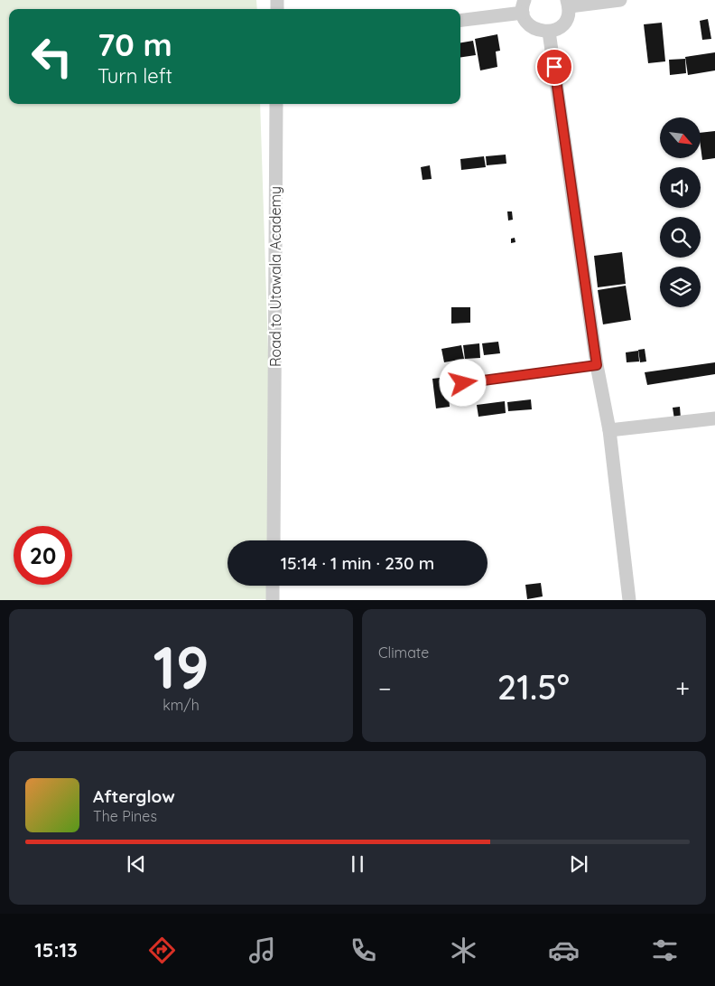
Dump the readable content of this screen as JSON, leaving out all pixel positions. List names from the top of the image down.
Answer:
{
  "streets": {
    "street": ["Road to Utawala Academy"]
  },
  "north": "bottom right",
  "page": {
    "turn": ["70 m", "Turn left"],
    "limit": "20",
    "trip": "15:14 · 1 min · 230 m",
    "tile": [
      ["19", "km/h"],
      "Climate"
    ],
    "heat": ["−", "21.5°", "+"],
    "song": ["Afterglow", "The Pines"],
    "tabs": "15:13"
  }
}
